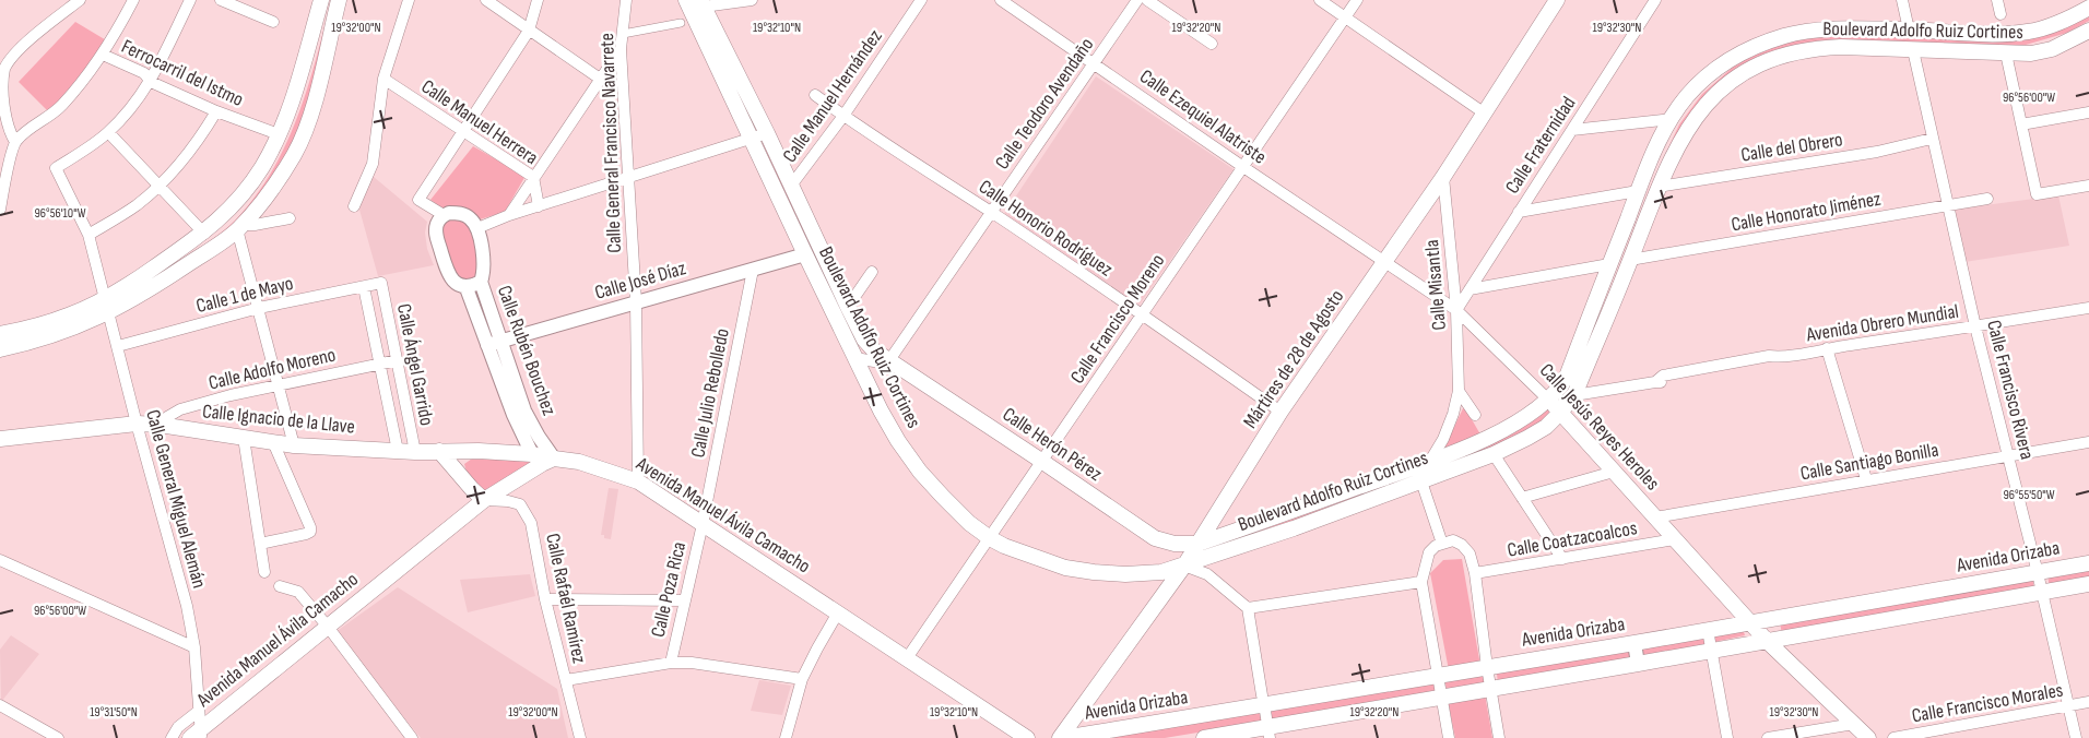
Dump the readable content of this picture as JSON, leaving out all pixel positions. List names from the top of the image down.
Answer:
{
  "streets": {
    "main road": [
      "Boulevard Adolfo Ruiz Cortines",
      "Mártires de 28 de Agosto",
      "Calle Ignacio de la Llave",
      "Calle Jesús Reyes Heroles",
      "Calle Herón Pérez",
      "Avenida Manuel Ávila Camacho",
      "Avenida Orizaba"
    ],
    "street": [
      "Ferrocarril del Istmo",
      "Calle Manuel Hernández",
      "Calle Teodoro Avendaño",
      "Calle Ezequiel Alatriste",
      "Calle Manuel Herrera",
      "Calle General Francisco Navarrete",
      "Calle Fraternidad",
      "Calle del Obrero",
      "Calle Honorato Jiménez",
      "Calle Honorio Rodríguez",
      "Calle José Díaz",
      "Calle Misantla",
      "Calle 1 de Mayo",
      "Calle Francisco Moreno",
      "Avenida Obrero Mundial",
      "Calle Rubén Bouchez",
      "Calle Ángel Garrido",
      "Calle Adolfo Moreno",
      "Calle Francisco Rivera",
      "Calle Julio Rebolledo",
      "Calle Santiago Bonilla",
      "Calle General Miguel Alemán",
      "Calle Coatzacoalcos",
      "Calle Poza Rica",
      "Calle Rafaél Ramírez",
      "Calle Francisco Morales"
    ]
  },
  "crossings": [
    ["Boulevard Adolfo Ruiz Cortines", "Calle Manuel Hernández"],
    ["Boulevard Adolfo Ruiz Cortines", "Calle Teodoro Avendaño"],
    ["Boulevard Adolfo Ruiz Cortines", "Calle del Obrero"],
    ["Boulevard Adolfo Ruiz Cortines", "Calle Honorato Jiménez"],
    ["Boulevard Adolfo Ruiz Cortines", "Calle José Díaz"],
    ["Boulevard Adolfo Ruiz Cortines", "Calle Misantla"],
    ["Boulevard Adolfo Ruiz Cortines", "Calle Francisco Moreno"],
    ["Boulevard Adolfo Ruiz Cortines", "Avenida Obrero Mundial"],
    ["Boulevard Adolfo Ruiz Cortines", "Mártires de 28 de Agosto"],
    ["Boulevard Adolfo Ruiz Cortines", "Calle Francisco Rivera"],
    ["Boulevard Adolfo Ruiz Cortines", "Calle Jesús Reyes Heroles"],
    ["Boulevard Adolfo Ruiz Cortines", "Calle Herón Pérez"],
    ["Calle Manuel Hernández", "Calle Honorio Rodríguez"],
    ["Calle Teodoro Avendaño", "Calle Ezequiel Alatriste"],
    ["Calle Teodoro Avendaño", "Calle Honorio Rodríguez"],
    ["Calle Teodoro Avendaño", "Calle Herón Pérez"],
    ["Calle Ezequiel Alatriste", "Calle Francisco Moreno"],
    ["Calle Ezequiel Alatriste", "Mártires de 28 de Agosto"],
    ["Calle Ezequiel Alatriste", "Calle Jesús Reyes Heroles"],
    ["Calle General Francisco Navarrete", "Calle José Díaz"],
    ["Calle General Francisco Navarrete", "Avenida Manuel Ávila Camacho"],
    ["Calle Fraternidad", "Calle Misantla"],
    ["Calle Fraternidad", "Calle Jesús Reyes Heroles"],
    ["Calle del Obrero", "Calle Francisco Rivera"],
    ["Calle Honorato Jiménez", "Calle Francisco Rivera"],
    ["Calle Honorio Rodríguez", "Calle Francisco Moreno"],
    ["Calle Honorio Rodríguez", "Mártires de 28 de Agosto"],
    ["Calle José Díaz", "Calle Rubén Bouchez"],
    ["Calle José Díaz", "Calle Julio Rebolledo"],
    ["Calle Misantla", "Mártires de 28 de Agosto"],
    ["Calle Misantla", "Calle Jesús Reyes Heroles"],
    ["Calle 1 de Mayo", "Calle Ángel Garrido"],
    ["Calle 1 de Mayo", "Calle General Miguel Alemán"],
    ["Calle Francisco Moreno", "Calle Herón Pérez"],
    ["Calle Francisco Moreno", "Avenida Manuel Ávila Camacho"],
    ["Avenida Obrero Mundial", "Calle Francisco Rivera"],
    ["Calle Rubén Bouchez", "Calle Ignacio de la Llave"],
    ["Calle Rubén Bouchez", "Avenida Manuel Ávila Camacho"],
    ["Mártires de 28 de Agosto", "Calle Jesús Reyes Heroles"],
    ["Mártires de 28 de Agosto", "Calle Herón Pérez"],
    ["Mártires de 28 de Agosto", "Avenida Orizaba"],
    ["Calle Ángel Garrido", "Calle Adolfo Moreno"],
    ["Calle Ángel Garrido", "Calle Ignacio de la Llave"],
    ["Calle Adolfo Moreno", "Calle Ignacio de la Llave"],
    ["Calle Francisco Rivera", "Calle Santiago Bonilla"],
    ["Calle Francisco Rivera", "Avenida Orizaba"],
    ["Calle Francisco Rivera", "Calle Francisco Morales"],
    ["Calle Julio Rebolledo", "Avenida Manuel Ávila Camacho"],
    ["Calle Julio Rebolledo", "Calle Poza Rica"],
    ["Calle Ignacio de la Llave", "Calle General Miguel Alemán"],
    ["Calle Ignacio de la Llave", "Avenida Manuel Ávila Camacho"],
    ["Calle Jesús Reyes Heroles", "Calle Santiago Bonilla"],
    ["Calle Jesús Reyes Heroles", "Calle Coatzacoalcos"],
    ["Calle Jesús Reyes Heroles", "Avenida Orizaba"],
    ["Calle General Miguel Alemán", "Avenida Manuel Ávila Camacho"],
    ["Avenida Manuel Ávila Camacho", "Calle Poza Rica"],
    ["Avenida Manuel Ávila Camacho", "Calle Rafaél Ramírez"]
  ],
  "coordinates": [
    "19°32'00\"N",
    "19°32'10\"N",
    "19°32'20\"N",
    "19°32'30\"N",
    "96°56'00\"W",
    "96°56'10\"W",
    "96°55'50\"W",
    "19°31'50\"N"
  ]
}
